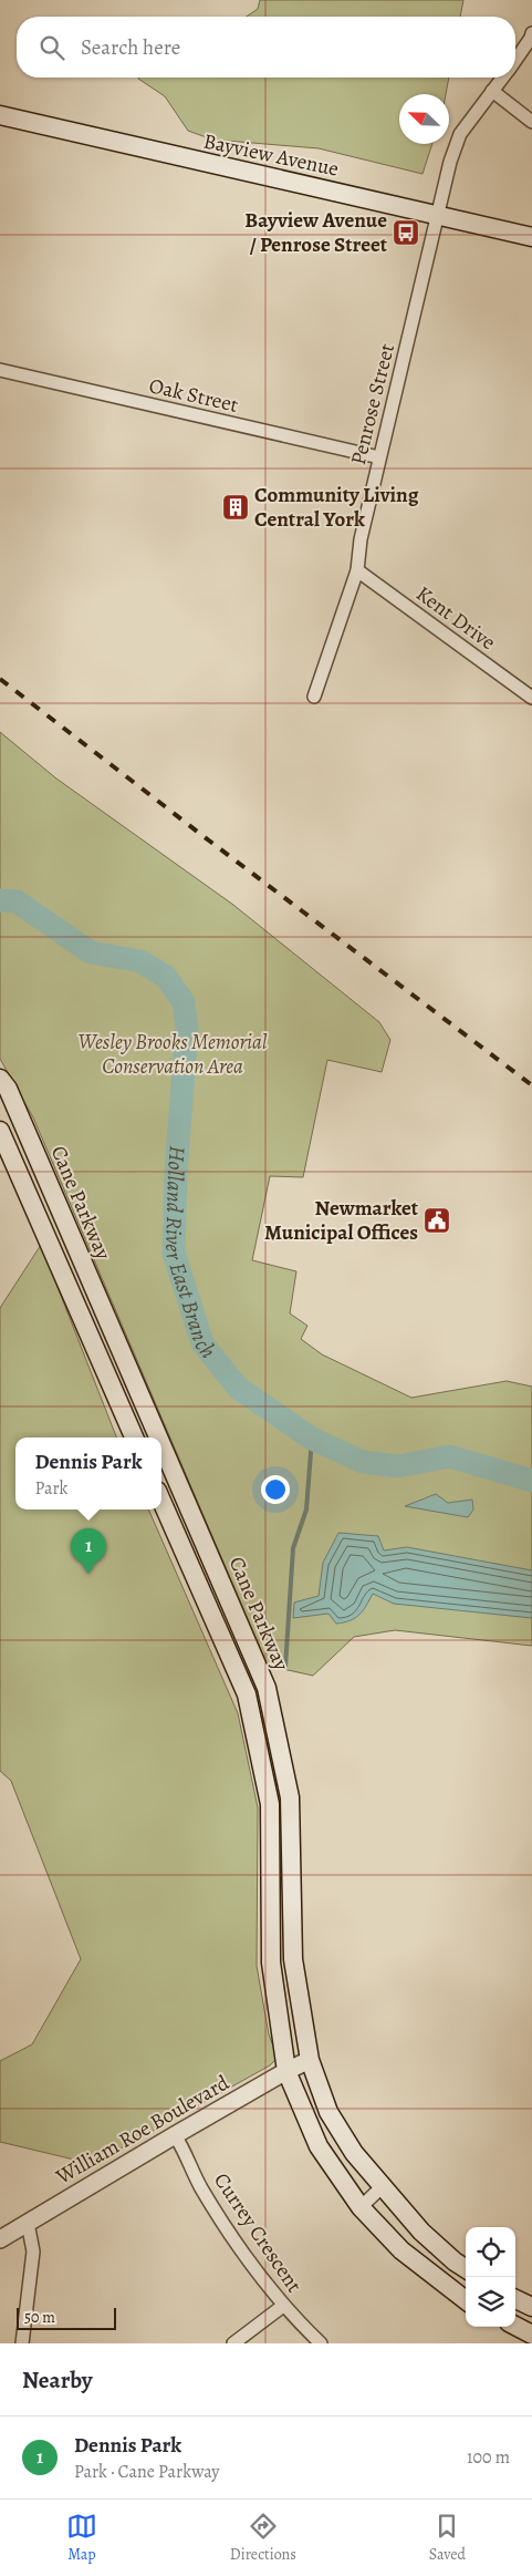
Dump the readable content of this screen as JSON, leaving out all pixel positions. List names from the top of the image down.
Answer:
{
  "streets": {
    "main road": ["Bayview Avenue", "Cane Parkway"],
    "street": [
      "Oak Street",
      "Penrose Street",
      "Kent Drive",
      "William Roe Boulevard",
      "Currey Crescent"
    ]
  },
  "crossings": [
    ["Bayview Avenue", "Penrose Street"],
    ["Oak Street", "Penrose Street"],
    ["Penrose Street", "Kent Drive"],
    ["Cane Parkway", "William Roe Boulevard"],
    ["William Roe Boulevard", "Currey Crescent"]
  ],
  "water": ["Holland River East Branch"],
  "parks": ["Wesley Brooks Memorial Conservation Area"],
  "places": {
    "bus stop": ["Bayview Avenue / Penrose Street"],
    "building": ["Community Living Central York"],
    "public building": ["Newmarket Municipal Offices"]
  },
  "scale_bar": "50 m",
  "north": "top left",
  "page": {
    "search": "Search here",
    "popup": ["Dennis Park", "Park"],
    "pins": "1",
    "scale": "50 m",
    "heading": "Nearby",
    "list": [
      {
        "mark": "1",
        "name": "Dennis Park",
        "note": "Park · Cane Parkway",
        "value": "100 m"
      }
    ],
    "nav": ["Map", "Directions", "Saved"]
  }
}
